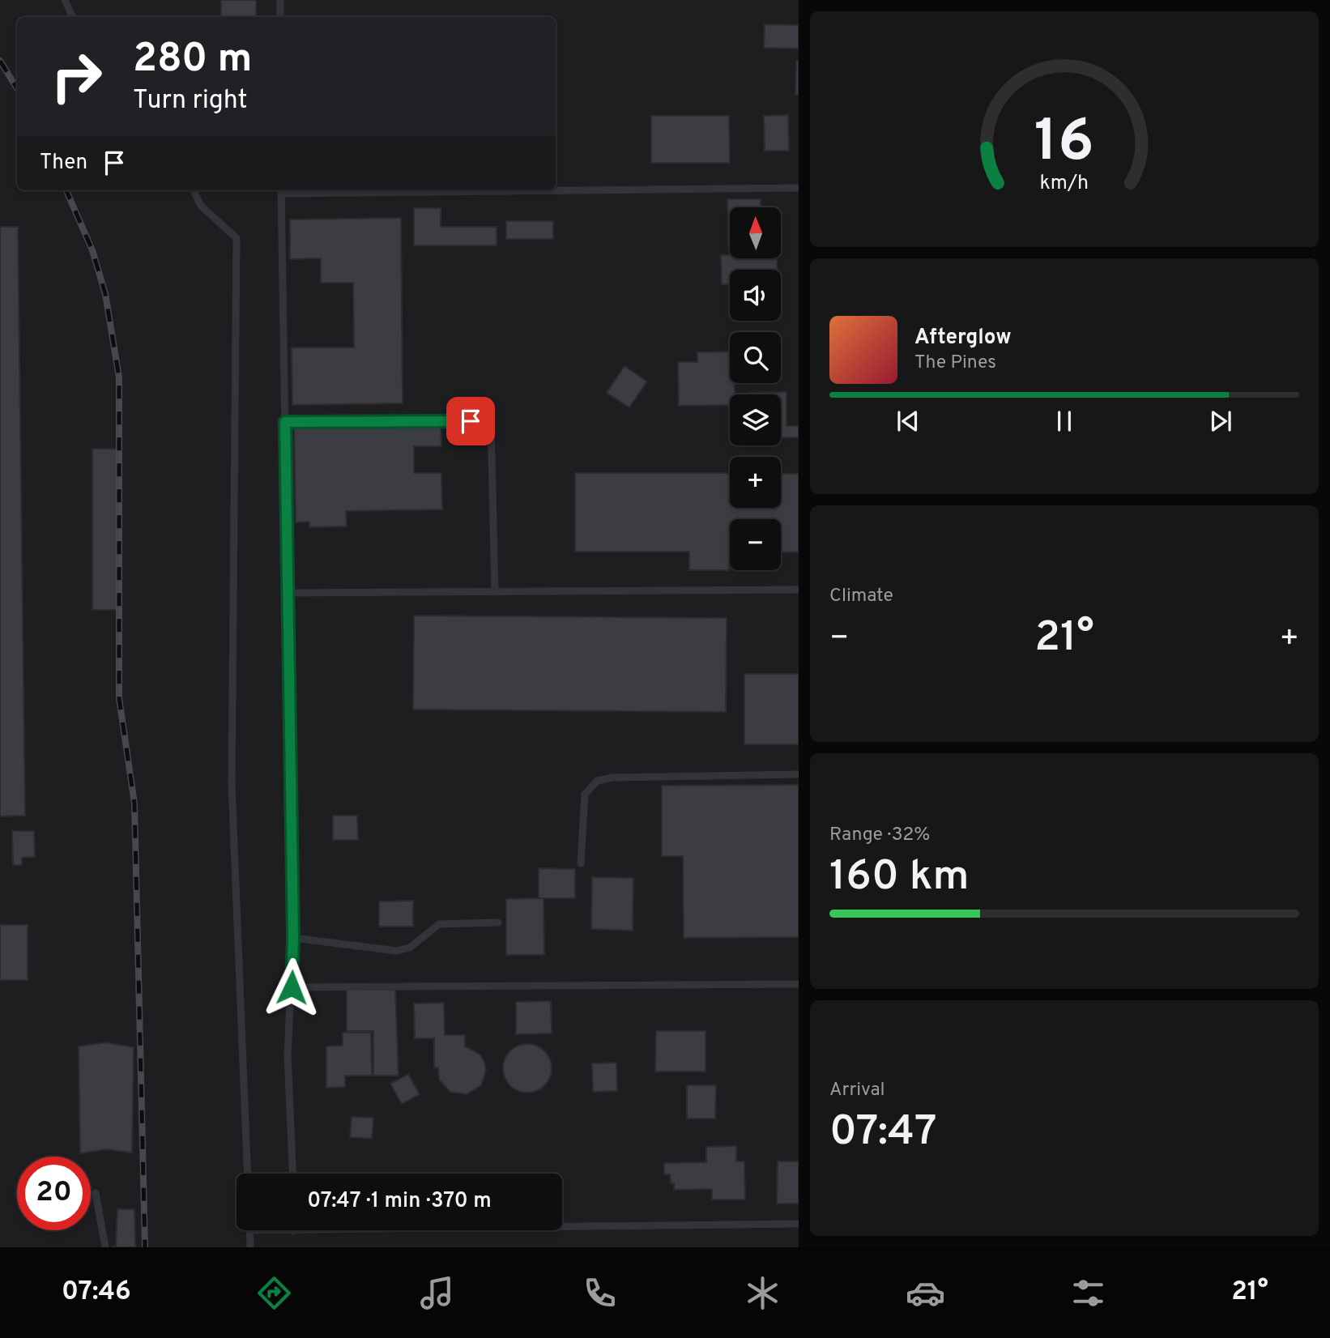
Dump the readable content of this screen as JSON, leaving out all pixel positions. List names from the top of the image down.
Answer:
{
  "north": "top",
  "page": {
    "turn": ["280 m", "Turn right"],
    "then": "Then",
    "map_buttons": ["+", "−"],
    "song": ["Afterglow", "The Pines"],
    "tile": [
      "Climate",
      ["Range · 32%", "160 km"],
      ["Arrival", "07:47"]
    ],
    "heat": ["−", "21°", "+"],
    "limit": "20",
    "trip": "07:47 · 1 min · 370 m",
    "tabs": ["07:46", "21°"],
    "gauge": ["16", "km/h"]
  }
}
